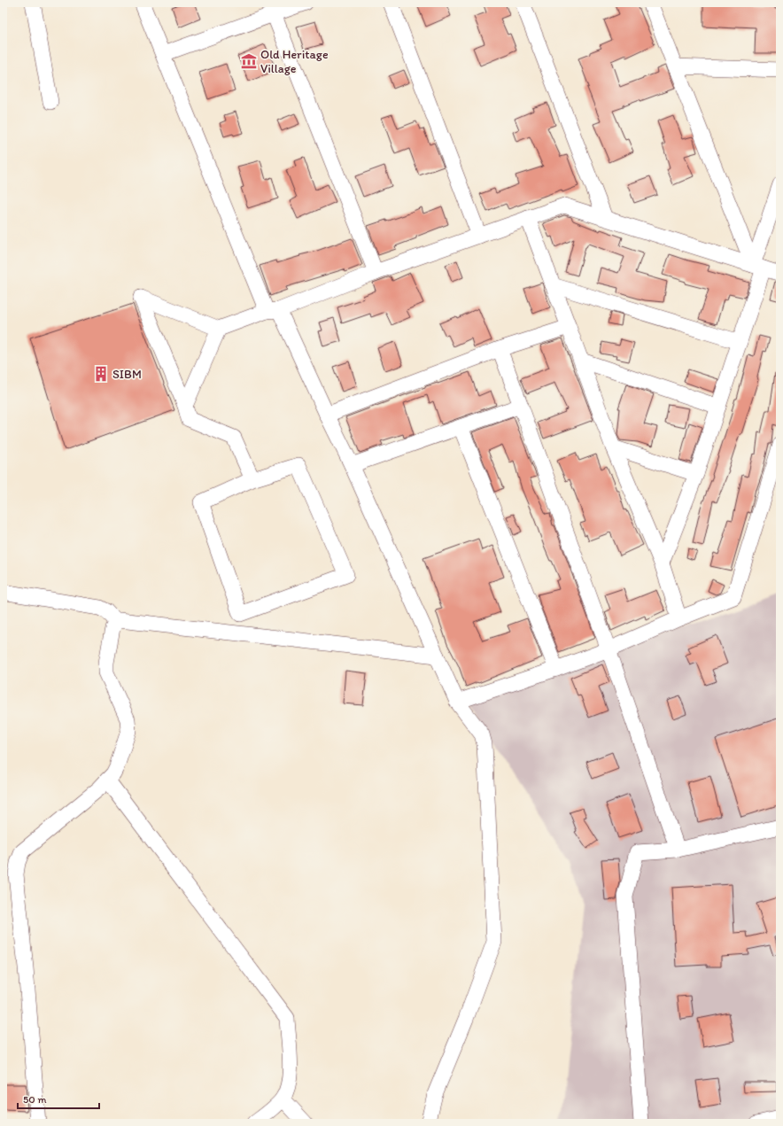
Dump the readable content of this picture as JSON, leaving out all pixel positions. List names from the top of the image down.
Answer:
{
  "places": {
    "museum": ["Old Heritage Village"],
    "building": ["SIBM"]
  },
  "scale_bar": "50 m"
}
